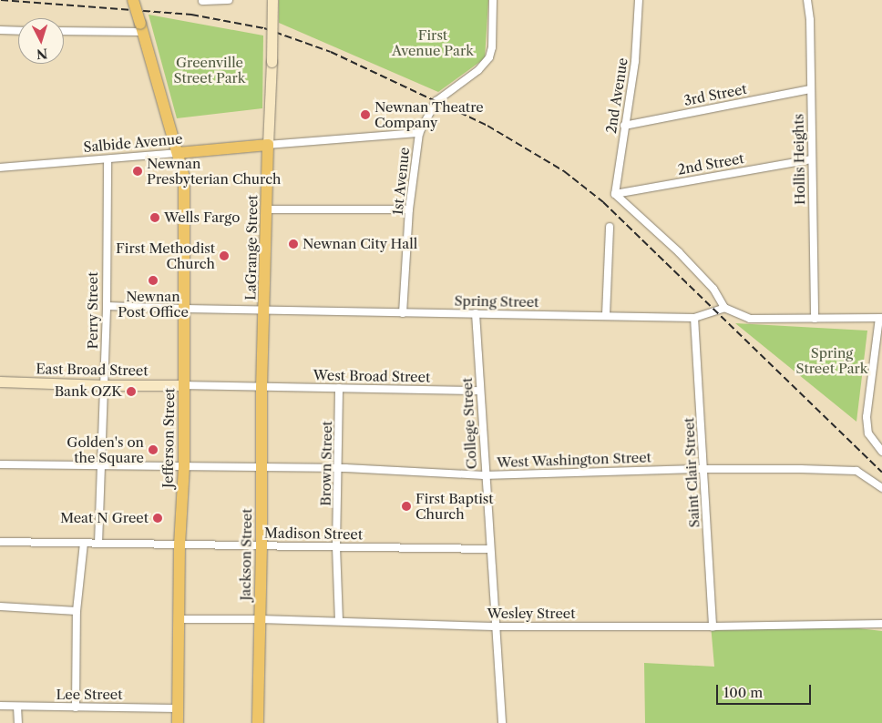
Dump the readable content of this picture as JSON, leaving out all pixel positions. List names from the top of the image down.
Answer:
{
  "streets": {
    "main road": [
      "Salbide Avenue",
      "LaGrange Street",
      "Jefferson Street",
      "Jackson Street"
    ],
    "street": [
      "3rd Street",
      "2nd Avenue",
      "Hollis Heights",
      "2nd Street",
      "1st Avenue",
      "Spring Street",
      "Perry Street",
      "East Broad Street",
      "West Broad Street",
      "College Street",
      "West Washington Street",
      "Brown Street",
      "Saint Clair Street",
      "Madison Street",
      "Wesley Street",
      "Lee Street"
    ]
  },
  "crossings": [
    ["3rd Street", "2nd Avenue"],
    ["3rd Street", "Hollis Heights"],
    ["2nd Avenue", "2nd Street"],
    ["Salbide Avenue", "LaGrange Street"],
    ["Salbide Avenue", "Perry Street"],
    ["Salbide Avenue", "Jefferson Street"],
    ["Hollis Heights", "2nd Street"],
    ["1st Avenue", "Spring Street"],
    ["LaGrange Street", "Spring Street"],
    ["LaGrange Street", "West Broad Street"],
    ["LaGrange Street", "Jackson Street"],
    ["Spring Street", "Perry Street"],
    ["Spring Street", "College Street"],
    ["Spring Street", "Jefferson Street"],
    ["Spring Street", "Saint Clair Street"],
    ["Perry Street", "East Broad Street"],
    ["Perry Street", "West Washington Street"],
    ["Perry Street", "Madison Street"],
    ["East Broad Street", "West Broad Street"],
    ["East Broad Street", "Jefferson Street"],
    ["West Broad Street", "College Street"],
    ["West Broad Street", "Jefferson Street"],
    ["West Broad Street", "Brown Street"],
    ["West Broad Street", "Jackson Street"],
    ["College Street", "West Washington Street"],
    ["College Street", "Madison Street"],
    ["College Street", "Wesley Street"],
    ["Jefferson Street", "West Washington Street"],
    ["Jefferson Street", "Madison Street"],
    ["Jefferson Street", "Wesley Street"],
    ["Jefferson Street", "Lee Street"],
    ["West Washington Street", "Brown Street"],
    ["West Washington Street", "Saint Clair Street"],
    ["West Washington Street", "Jackson Street"],
    ["Brown Street", "Madison Street"],
    ["Brown Street", "Wesley Street"],
    ["Saint Clair Street", "Wesley Street"],
    ["Madison Street", "Jackson Street"],
    ["Jackson Street", "Wesley Street"]
  ],
  "parks": ["First Avenue Park", "Greenville Street Park", "Spring Street Park"],
  "places": [
    "Newnan Theatre Company",
    "Newnan Presbyterian Church",
    "Wells Fargo",
    "Newnan City Hall",
    "First Methodist Church",
    "Newnan Post Office",
    "Bank OZK",
    "Golden's on the Square",
    "First Baptist Church",
    "Meat N Greet"
  ],
  "scale_bar": "100 m",
  "north": "bottom"
}
